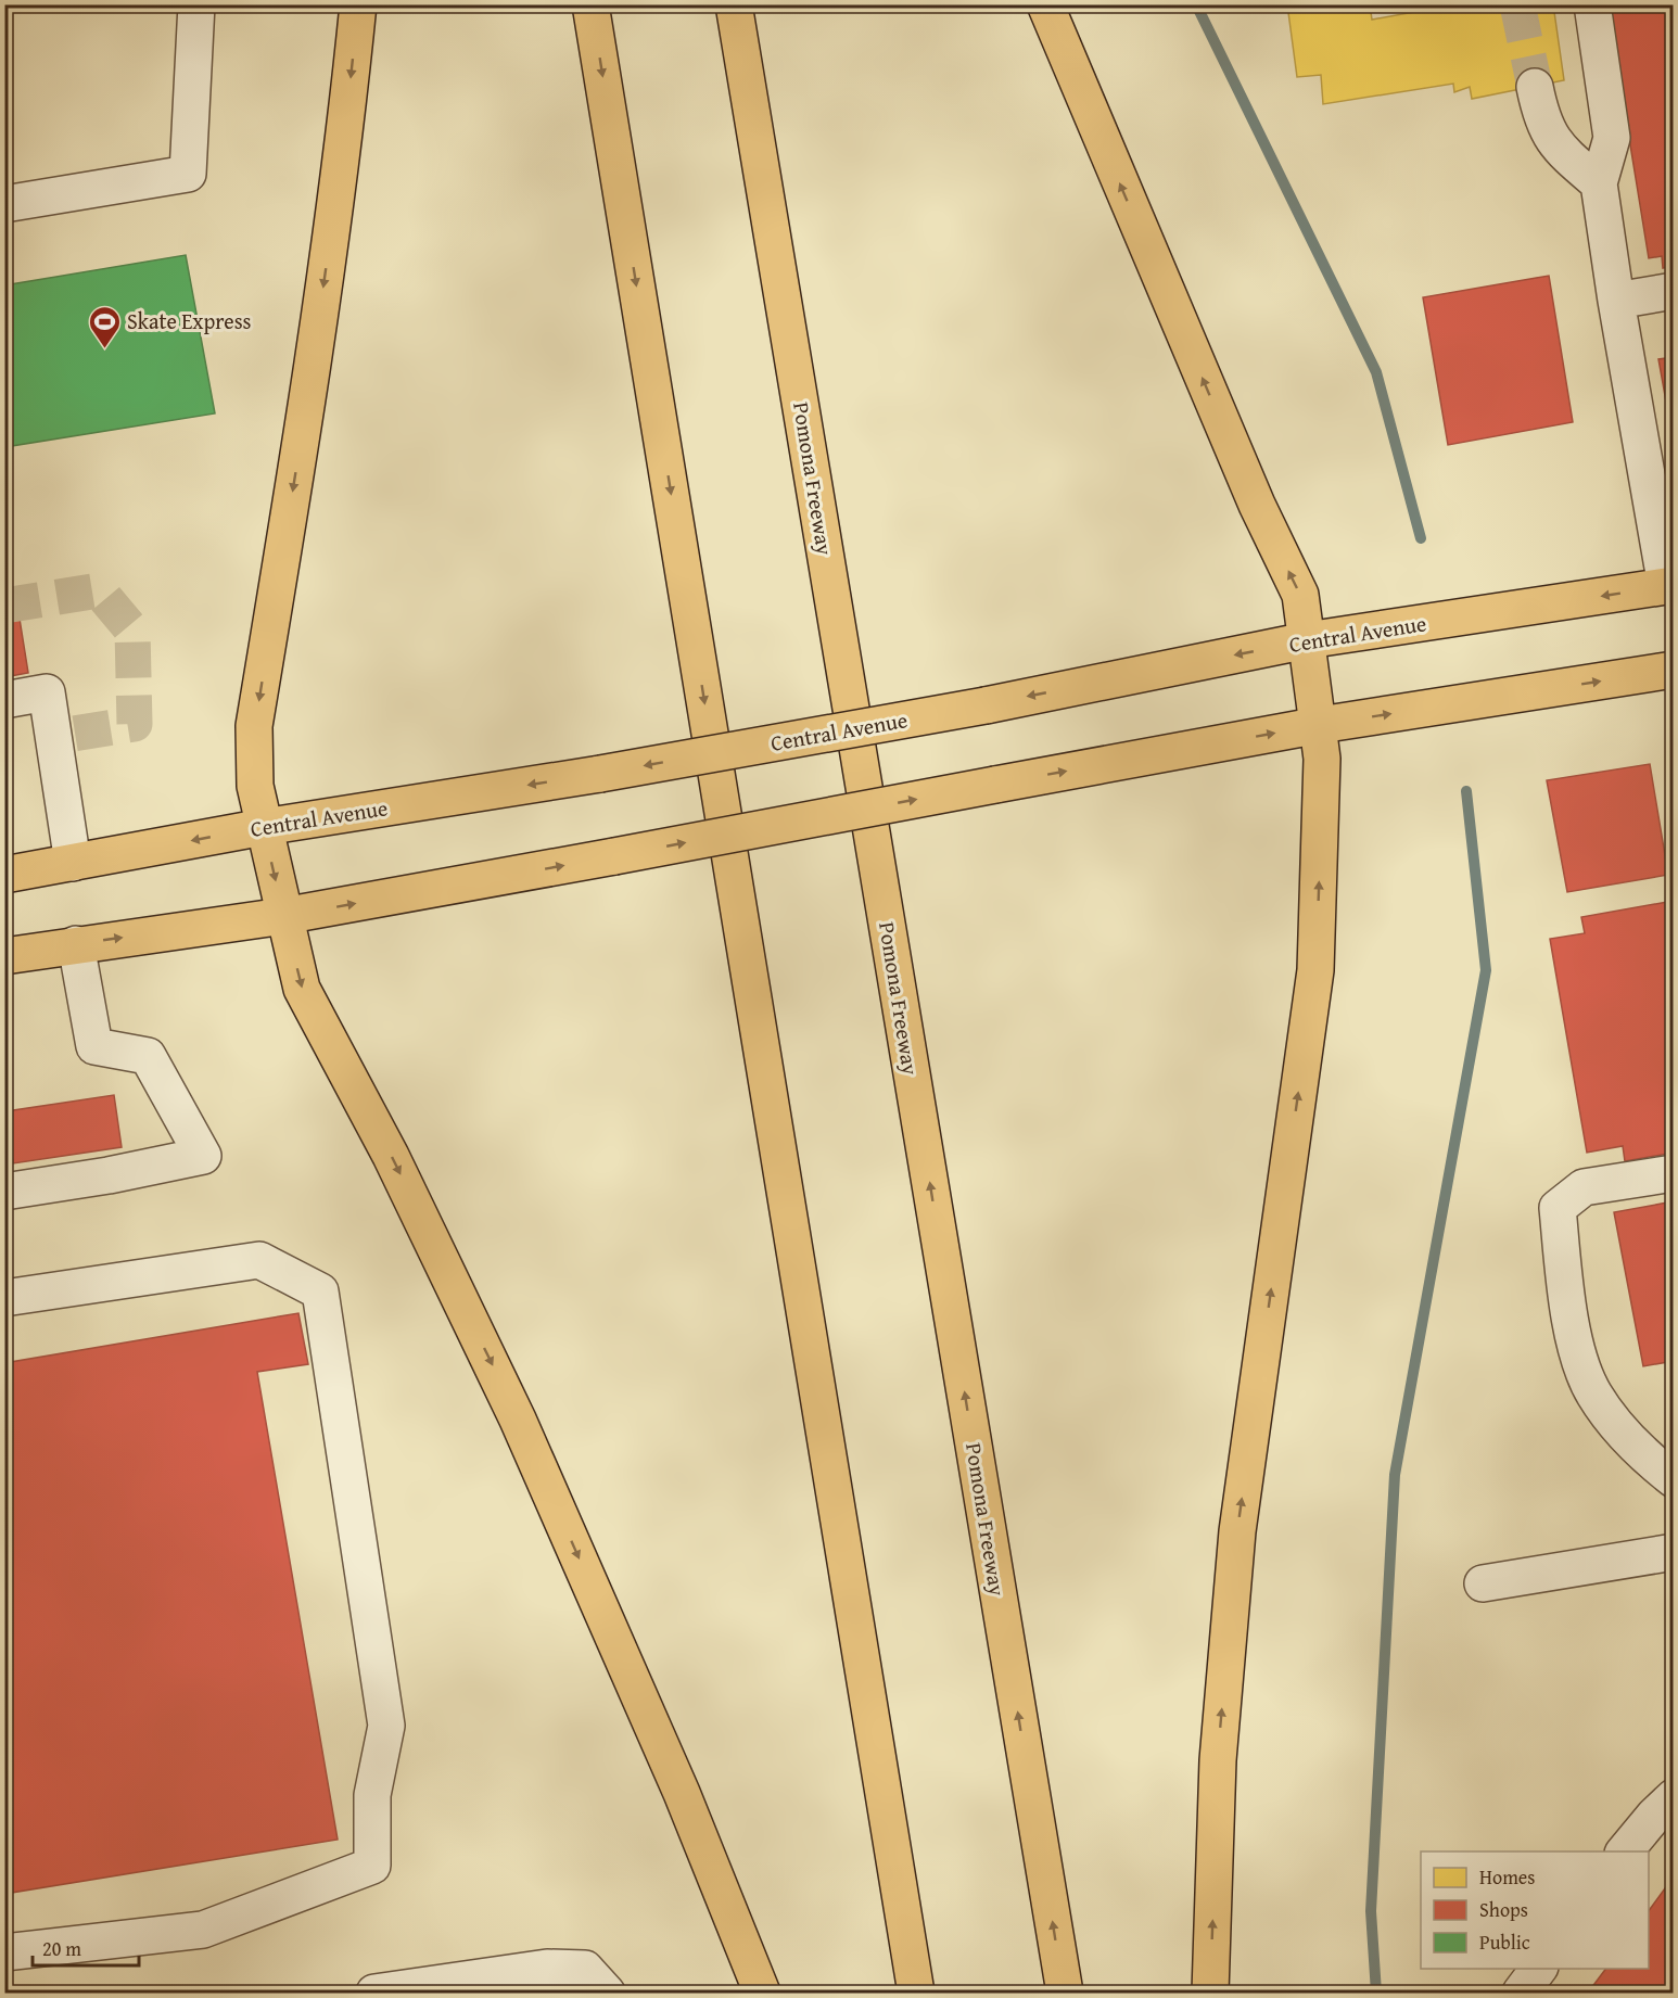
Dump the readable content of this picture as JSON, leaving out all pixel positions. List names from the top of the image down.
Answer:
{
  "streets": {
    "main road": ["Pomona Freeway", "Central Avenue"]
  },
  "places": {
    "sports": ["Skate Express"]
  },
  "legend": ["Homes", "Shops", "Public"],
  "scale_bar": "20 m"
}
